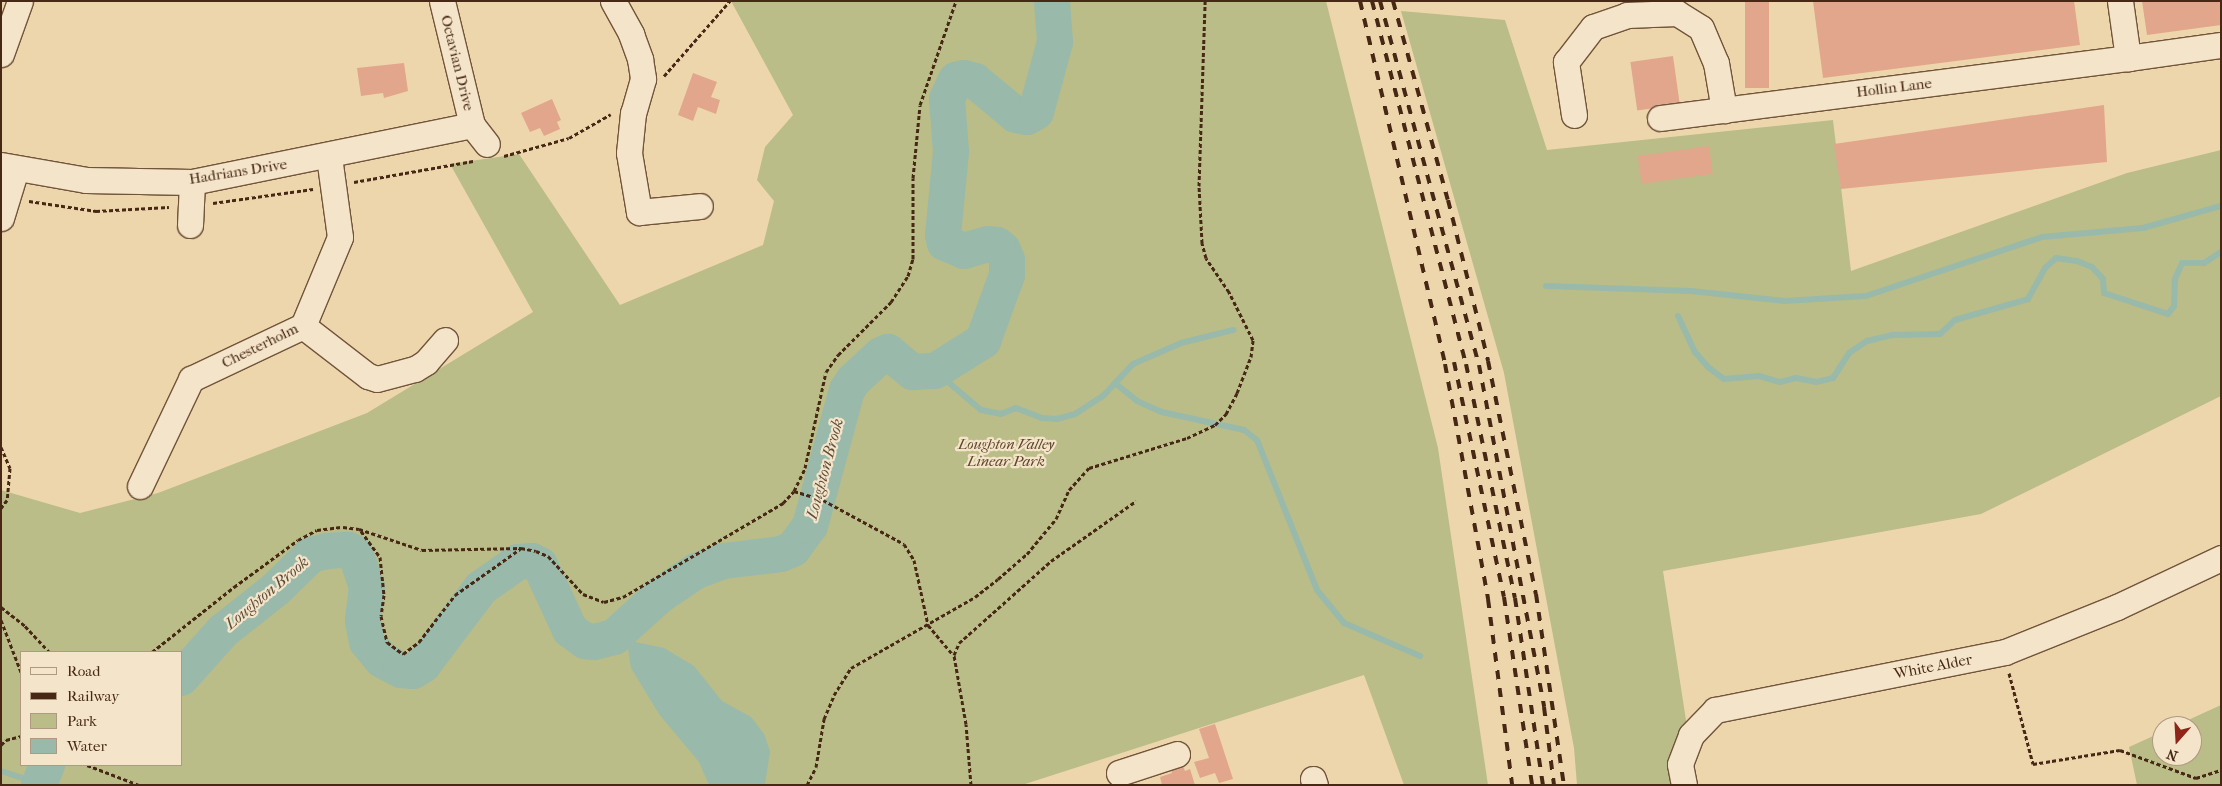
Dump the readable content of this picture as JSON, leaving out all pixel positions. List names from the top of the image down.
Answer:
{
  "streets": {
    "street": [
      "Octavian Drive",
      "Hollin Lane",
      "Hadrians Drive",
      "Chesterholm",
      "White Alder"
    ]
  },
  "crossings": [
    ["Octavian Drive", "Hadrians Drive"],
    ["Hadrians Drive", "Chesterholm"]
  ],
  "water": ["Loughton Brook"],
  "parks": ["Loughton Valley Linear Park"],
  "legend": [
    "Road",
    "Railway",
    "Park",
    "Water"
  ],
  "north": "bottom"
}
